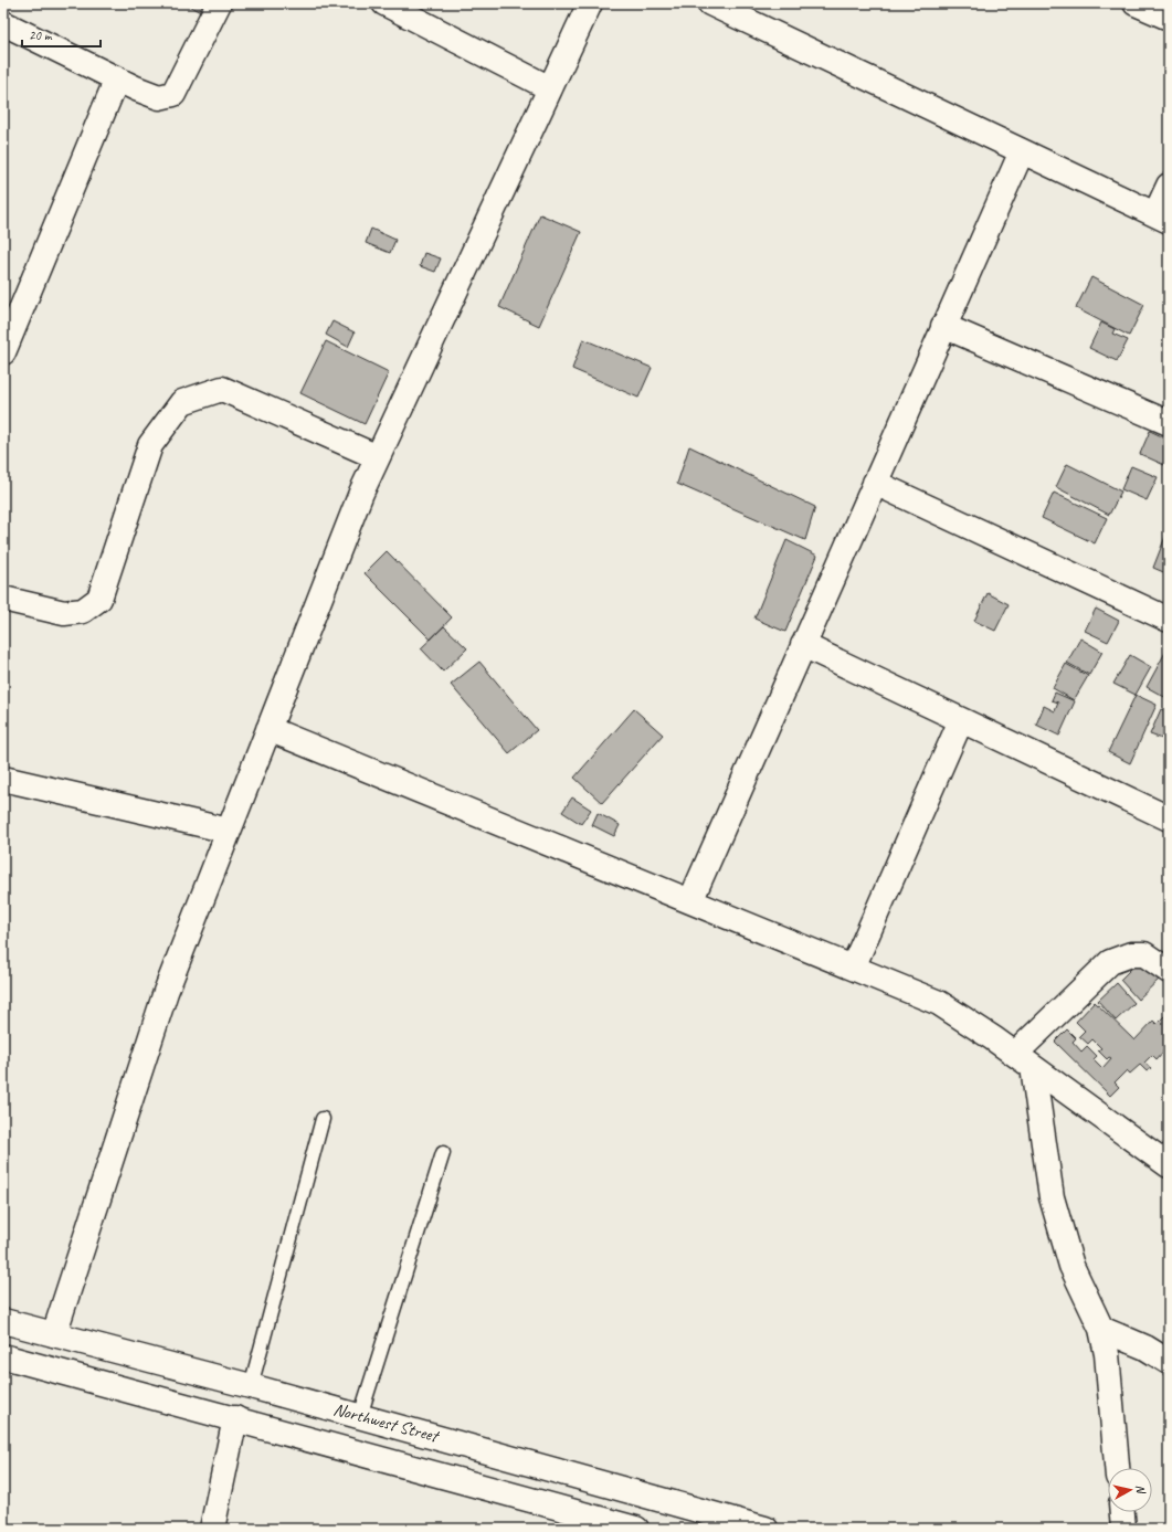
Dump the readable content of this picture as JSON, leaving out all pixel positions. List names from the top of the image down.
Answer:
{
  "streets": {
    "street": ["Northwest Street"]
  },
  "scale_bar": "20 m",
  "north": "right"
}
